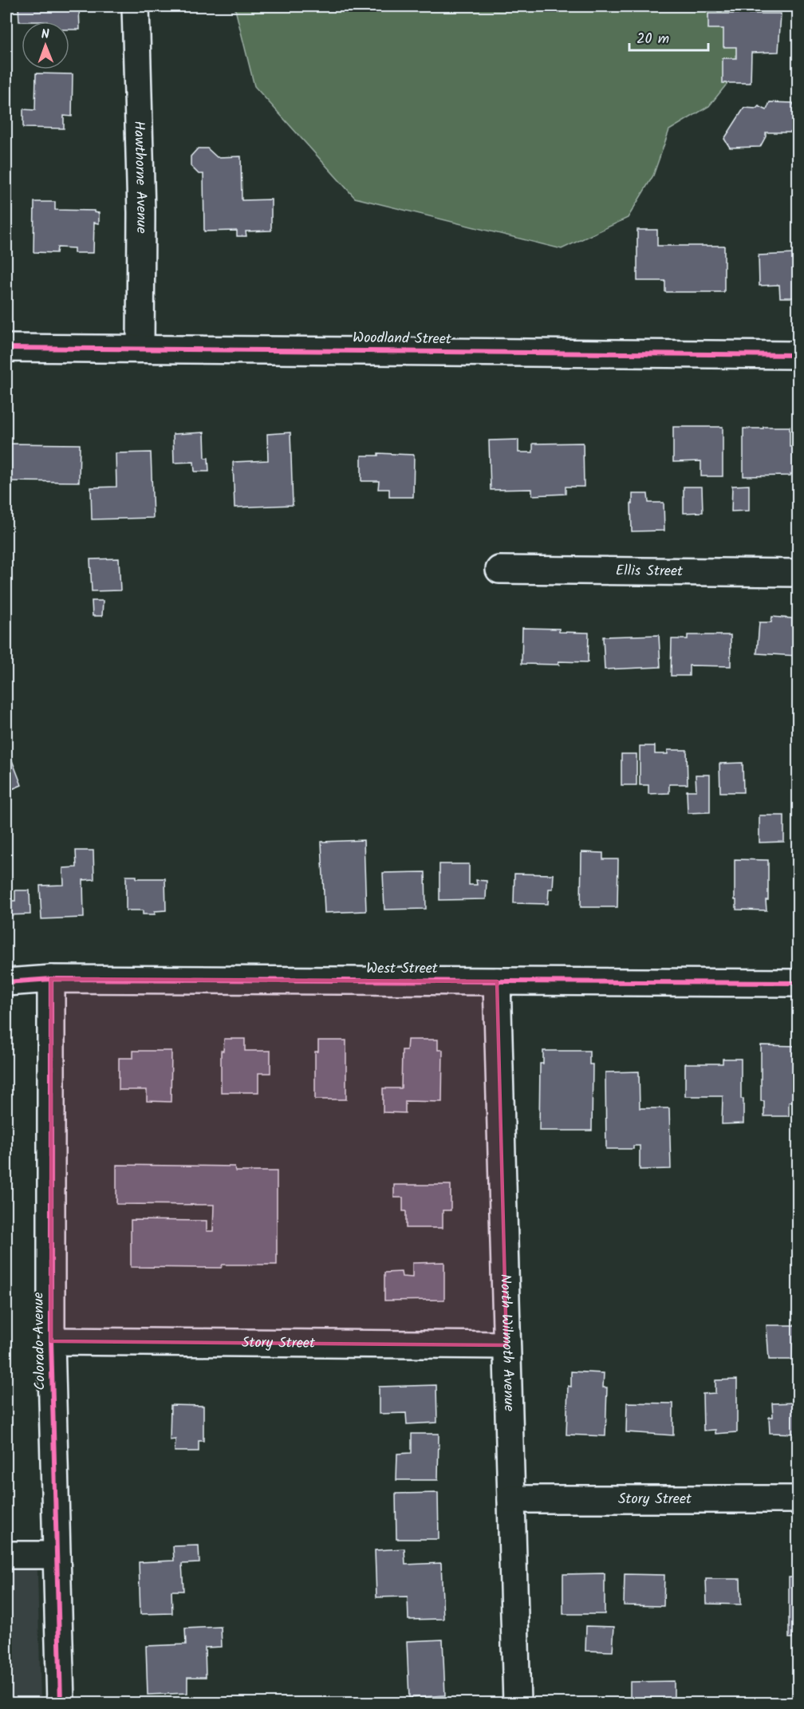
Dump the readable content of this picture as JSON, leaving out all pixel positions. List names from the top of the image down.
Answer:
{
  "streets": {
    "street": [
      "Hawthorne Avenue",
      "Woodland Street",
      "Ellis Street",
      "West Street",
      "Colorado Avenue",
      "North Wilmoth Avenue",
      "Story Street"
    ]
  },
  "crossings": [
    ["Hawthorne Avenue", "Woodland Street"],
    ["West Street", "Colorado Avenue"],
    ["West Street", "North Wilmoth Avenue"],
    ["Colorado Avenue", "Story Street"],
    ["North Wilmoth Avenue", "Story Street"]
  ],
  "scale_bar": "20 m",
  "north": "top"
}
